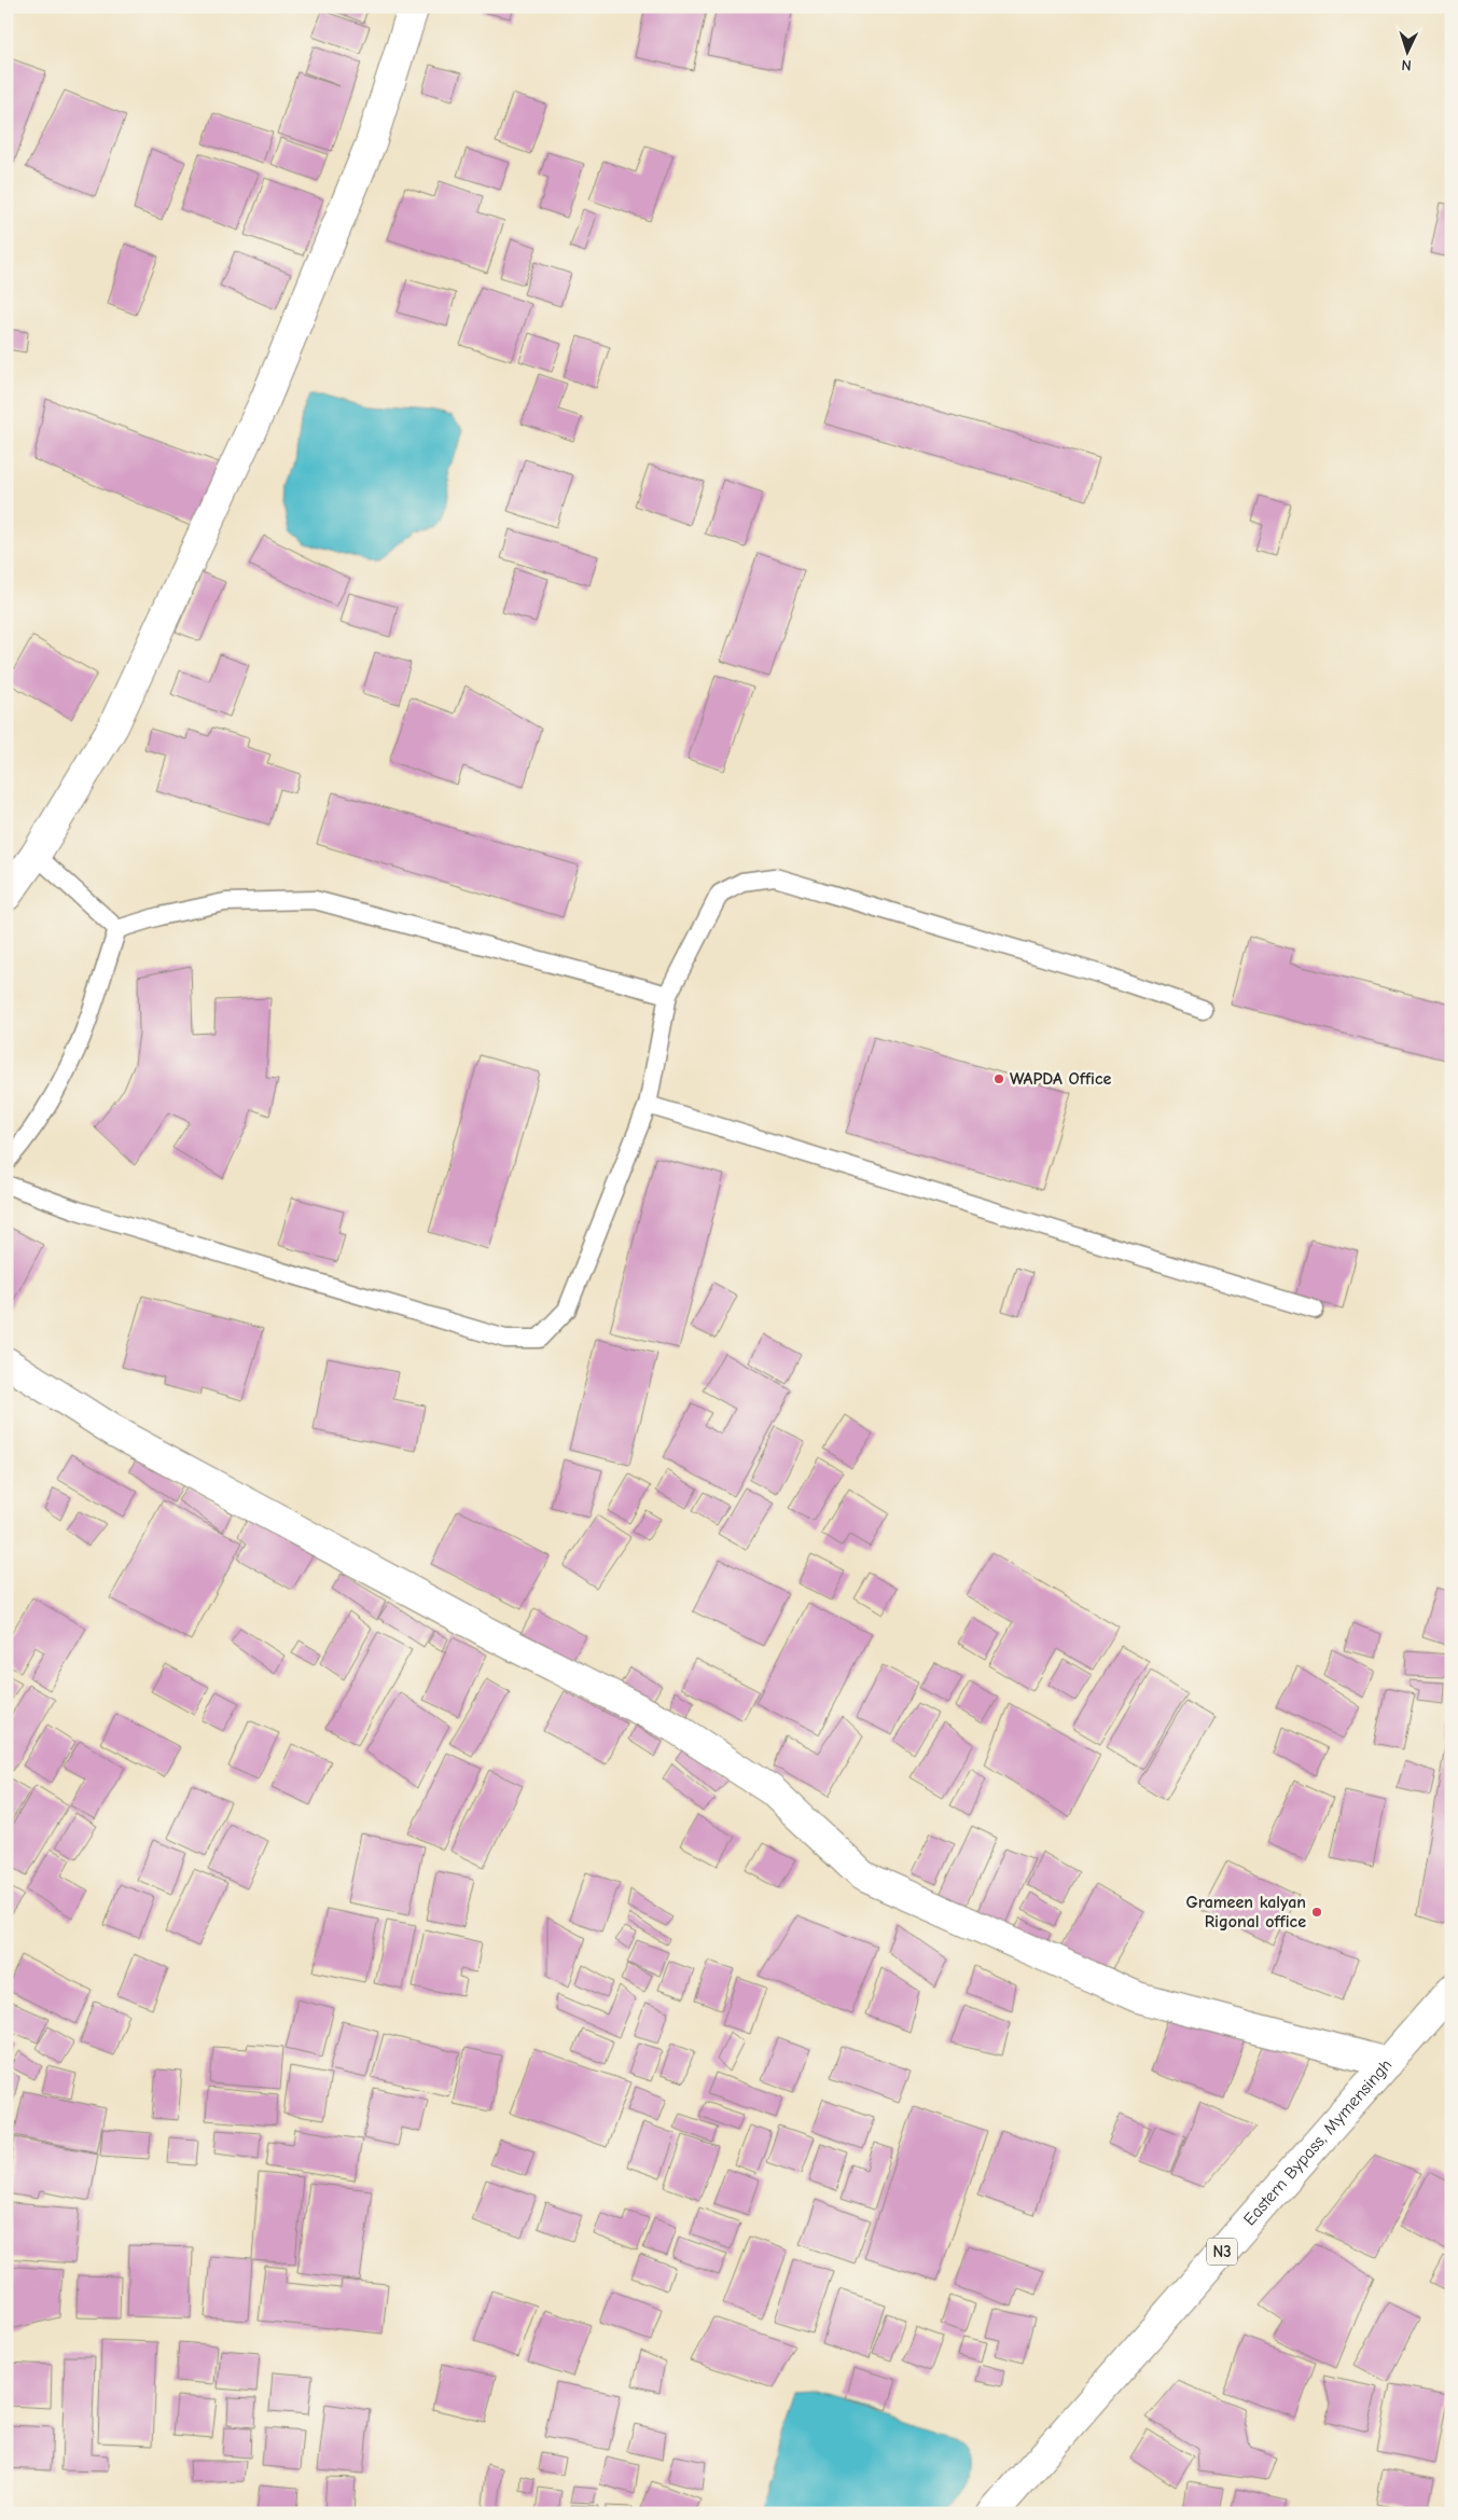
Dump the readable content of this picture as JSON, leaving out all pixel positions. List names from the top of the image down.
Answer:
{
  "streets": {
    "main road": ["Eastern Bypass, Mymensingh", "N3"]
  },
  "places": ["WAPDA Office", "Grameen kalyan Rigonal office"],
  "north": "bottom"
}
